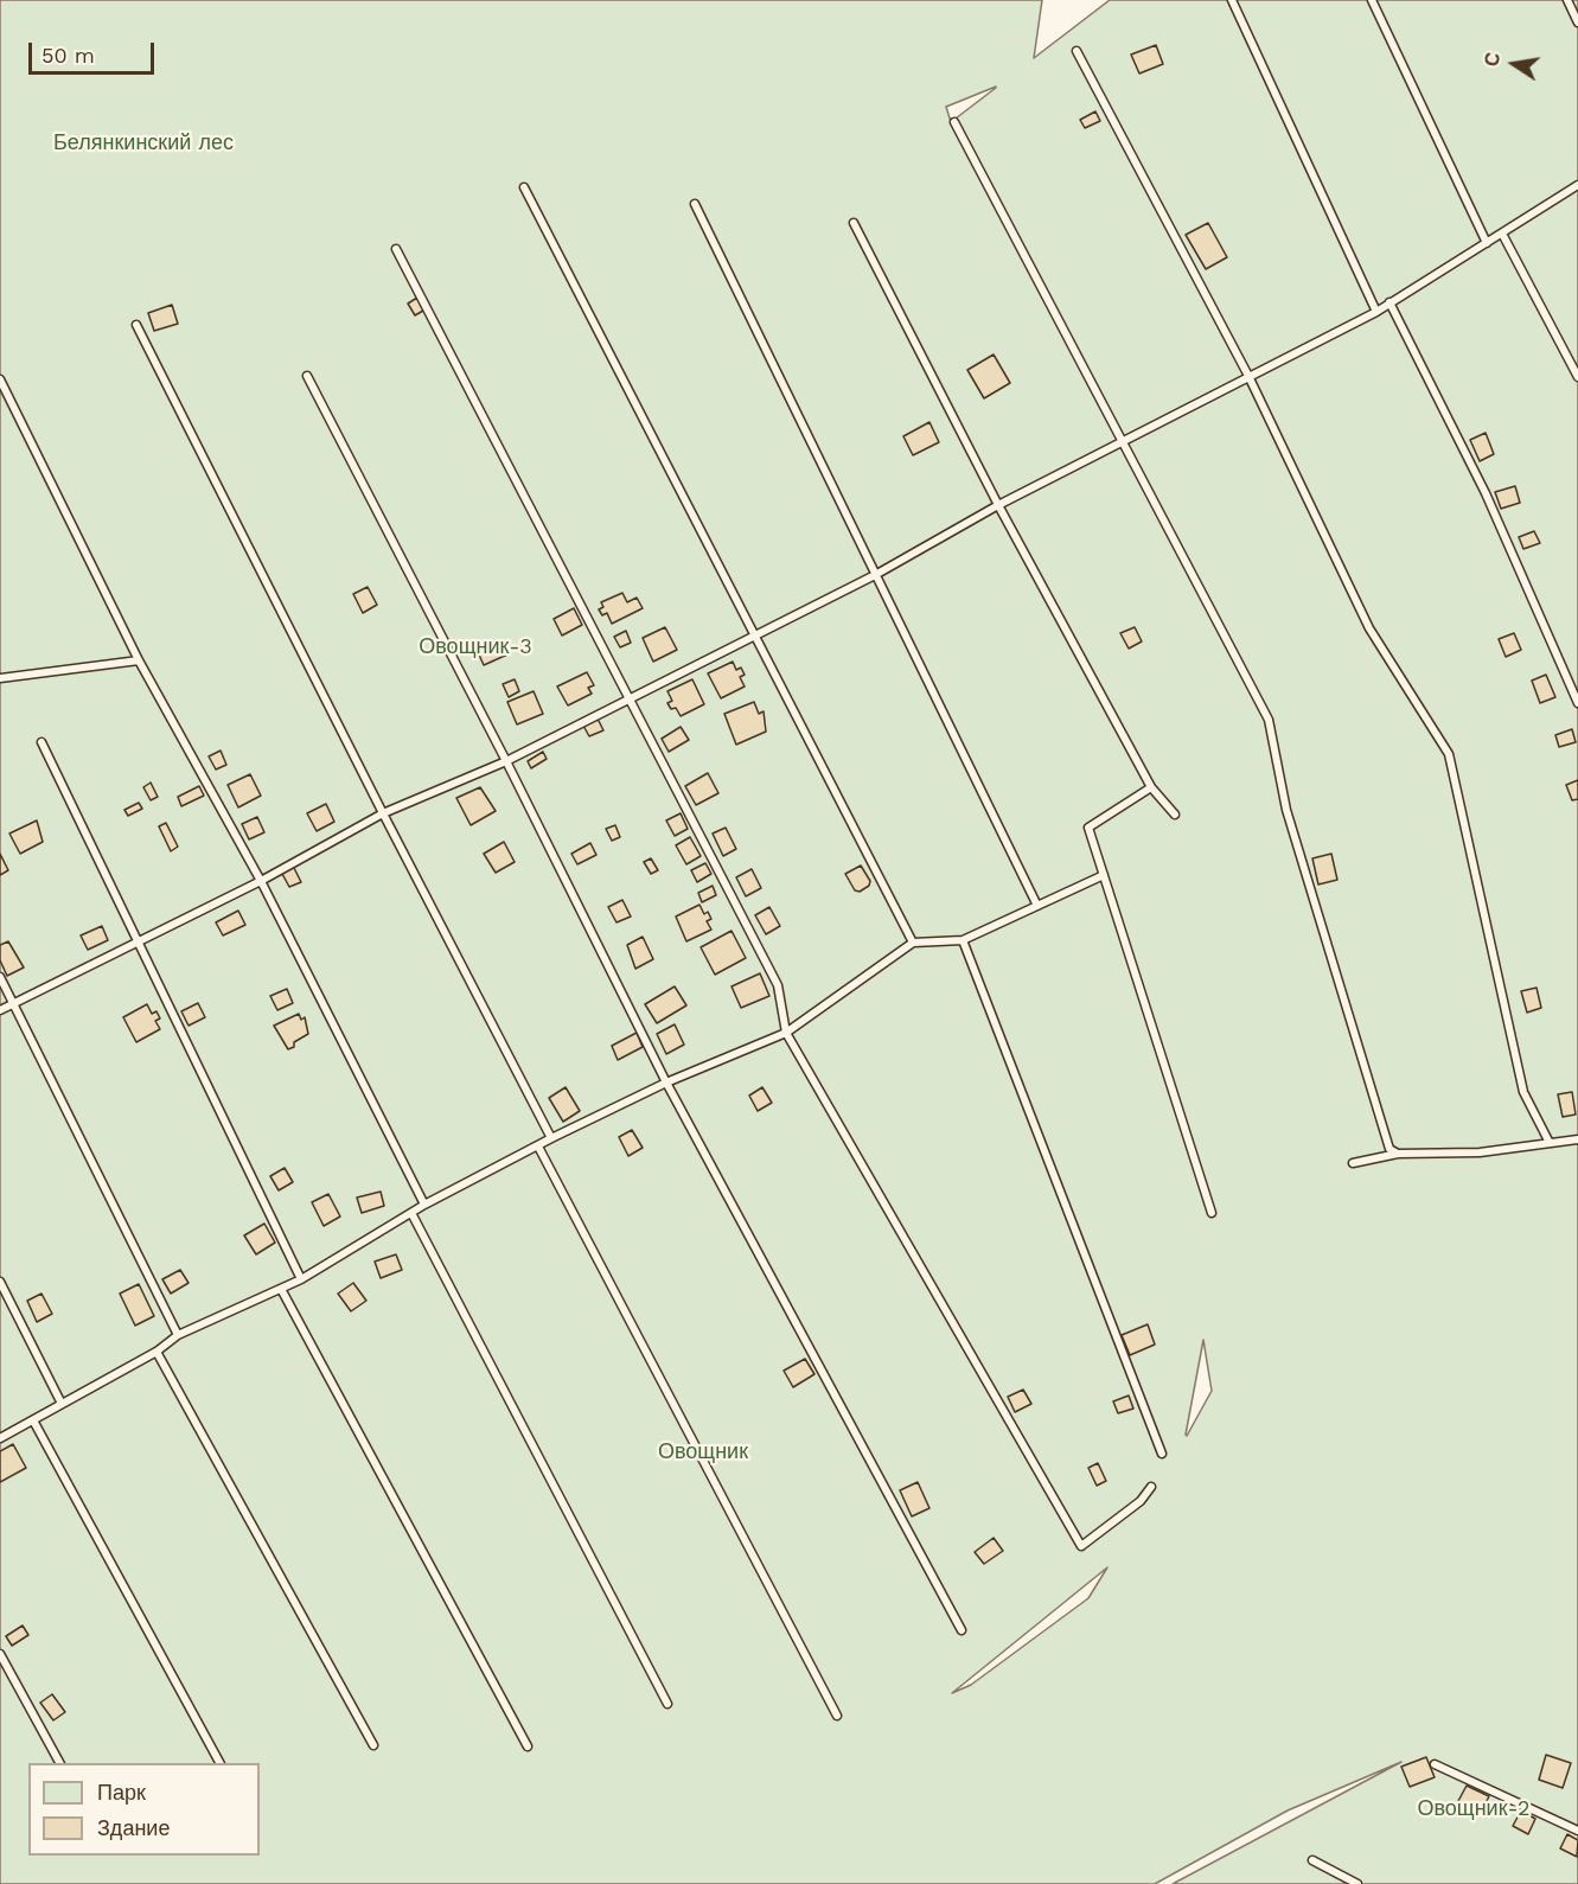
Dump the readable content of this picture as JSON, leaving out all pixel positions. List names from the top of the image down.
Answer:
{
  "parks": [
    "Белянкинский лес",
    "Овощник-3",
    "Овощник",
    "Овощник-2"
  ],
  "legend": ["Парк", "Здание"],
  "scale_bar": "50 m",
  "north": "left"
}
